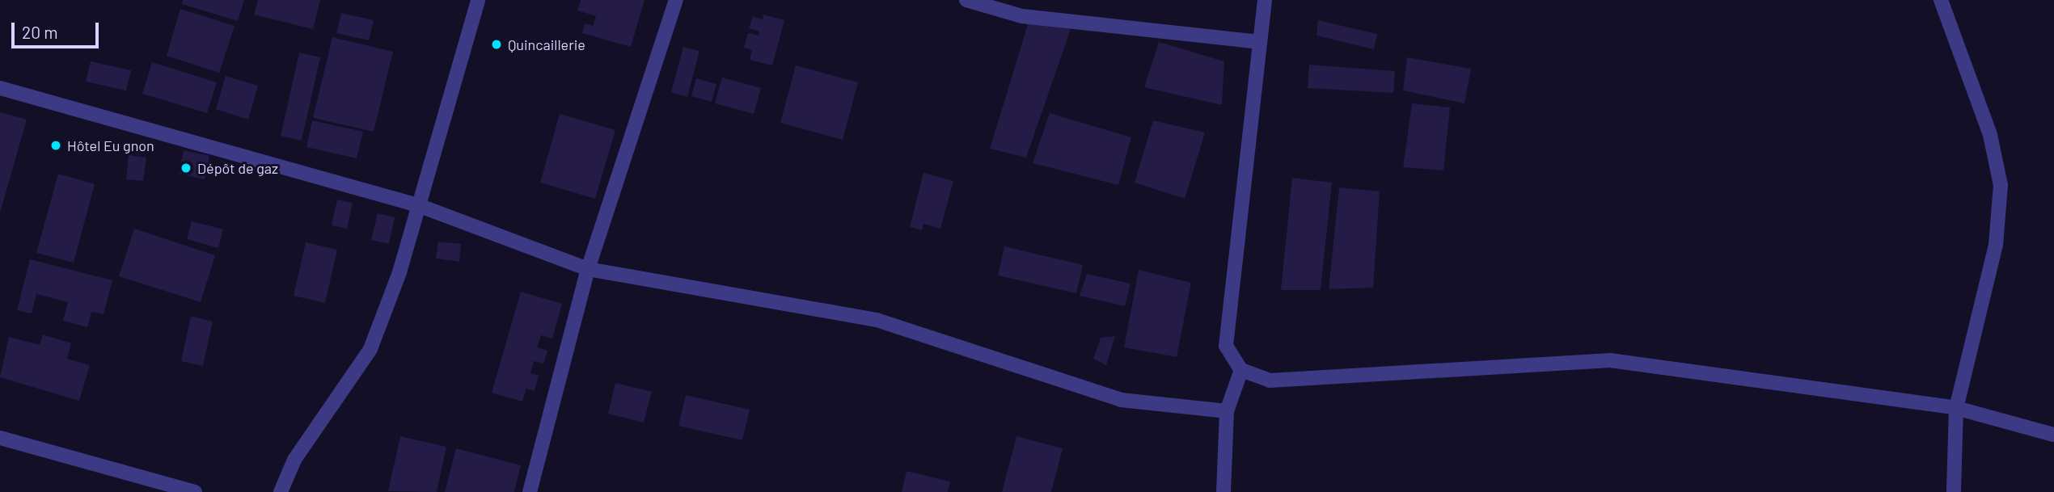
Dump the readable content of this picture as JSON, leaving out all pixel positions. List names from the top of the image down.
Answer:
{
  "places": ["Quincaillerie", "Hôtel Eu gnon", "Dépôt de gaz"],
  "scale_bar": "20 m"
}
